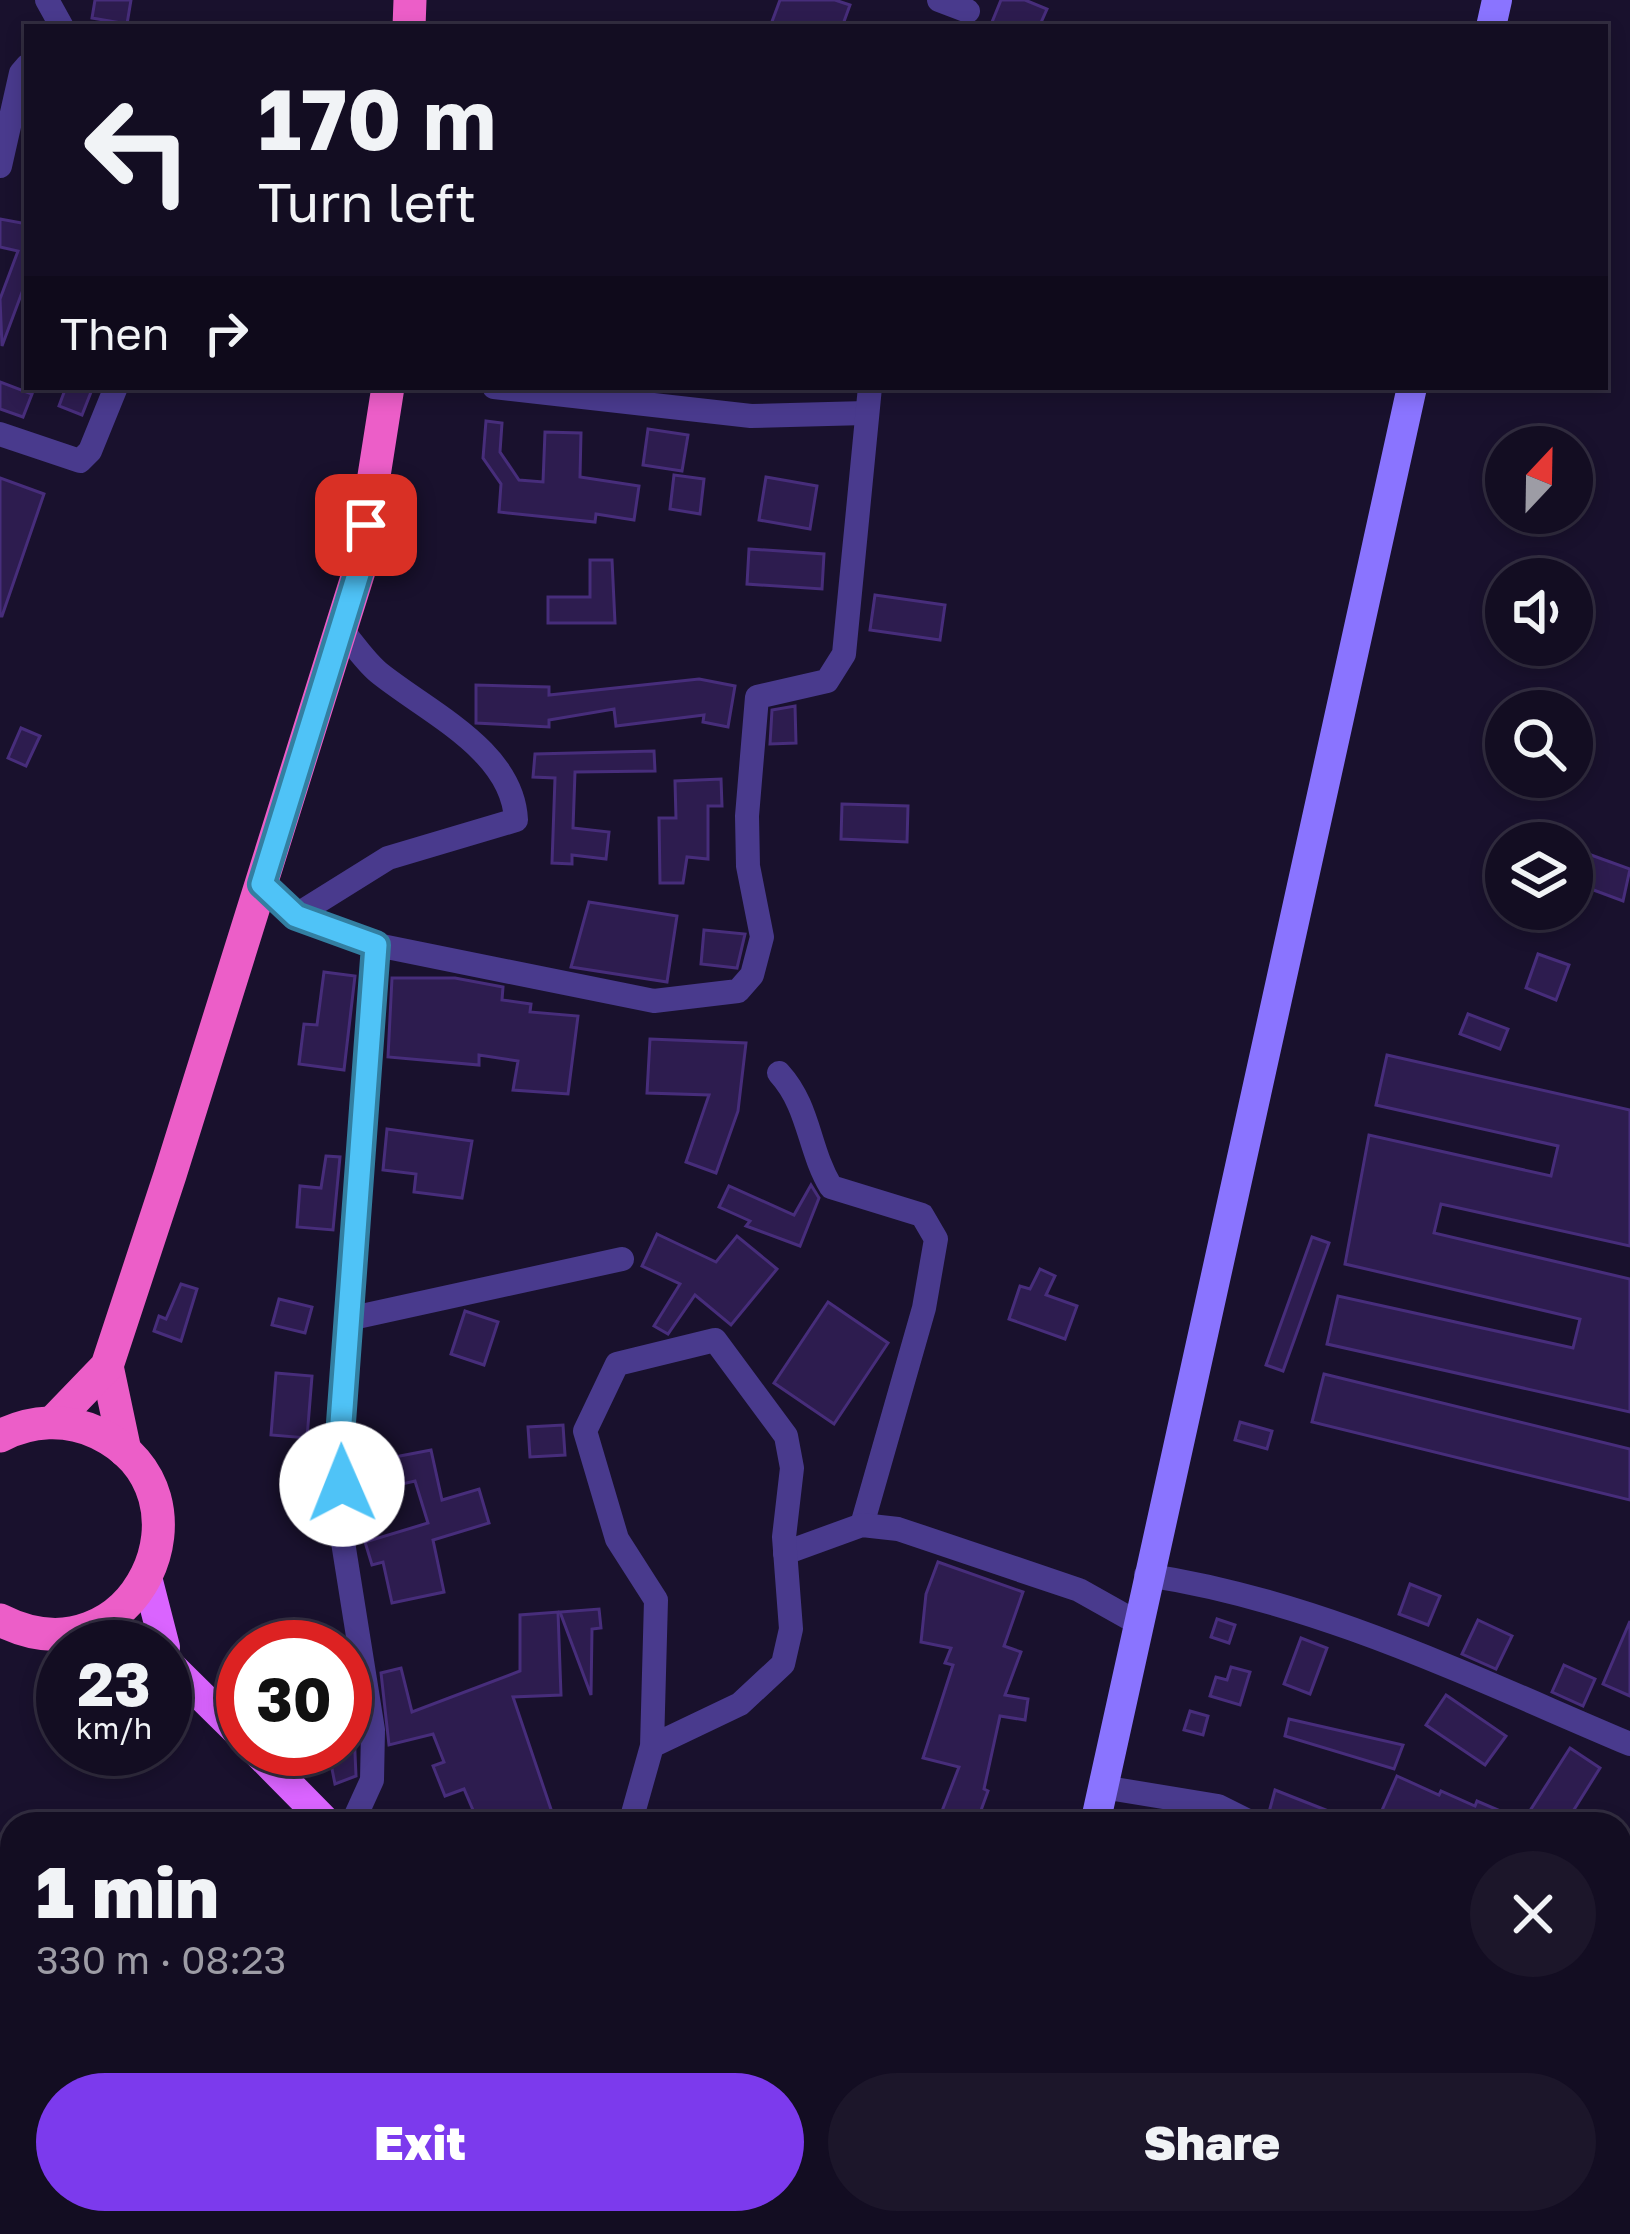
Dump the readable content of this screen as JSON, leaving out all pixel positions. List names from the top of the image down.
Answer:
{
  "north": "top",
  "page": {
    "turn": ["170 m", "Turn left"],
    "then": "Then",
    "speed": "23 km/h",
    "limit": "30",
    "heading": ["1 min", "330 m · 08:23"],
    "buttons": ["Exit", "Share"]
  }
}
